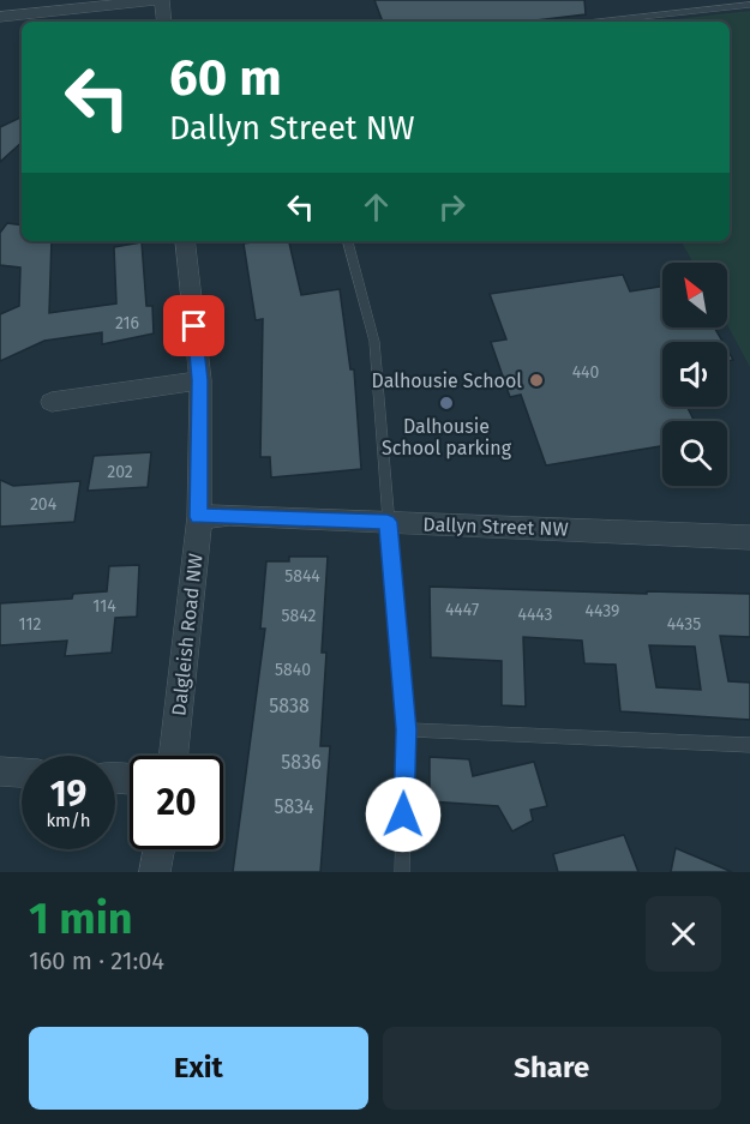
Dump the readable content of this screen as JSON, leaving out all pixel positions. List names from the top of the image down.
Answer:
{
  "streets": {
    "street": ["Dallyn Street NW", "Dalgleish Road NW"]
  },
  "crossings": [
    ["Dallyn Street NW", "Dalgleish Road NW"]
  ],
  "places": ["Dalhousie School", "Dalhousie School parking"],
  "house_numbers": [
    "216",
    "440",
    "202",
    "204",
    "5844",
    "114",
    "4447",
    "4439",
    "4443",
    "5842",
    "112",
    "4435",
    "5840",
    "5838",
    "5836",
    "5834"
  ],
  "north": "top left",
  "page": {
    "turn": ["60 m", "Dallyn Street NW"],
    "speed": "19 km/h",
    "limit": "20",
    "heading": ["1 min", "160 m · 21:04"],
    "buttons": ["Exit", "Share"]
  }
}
